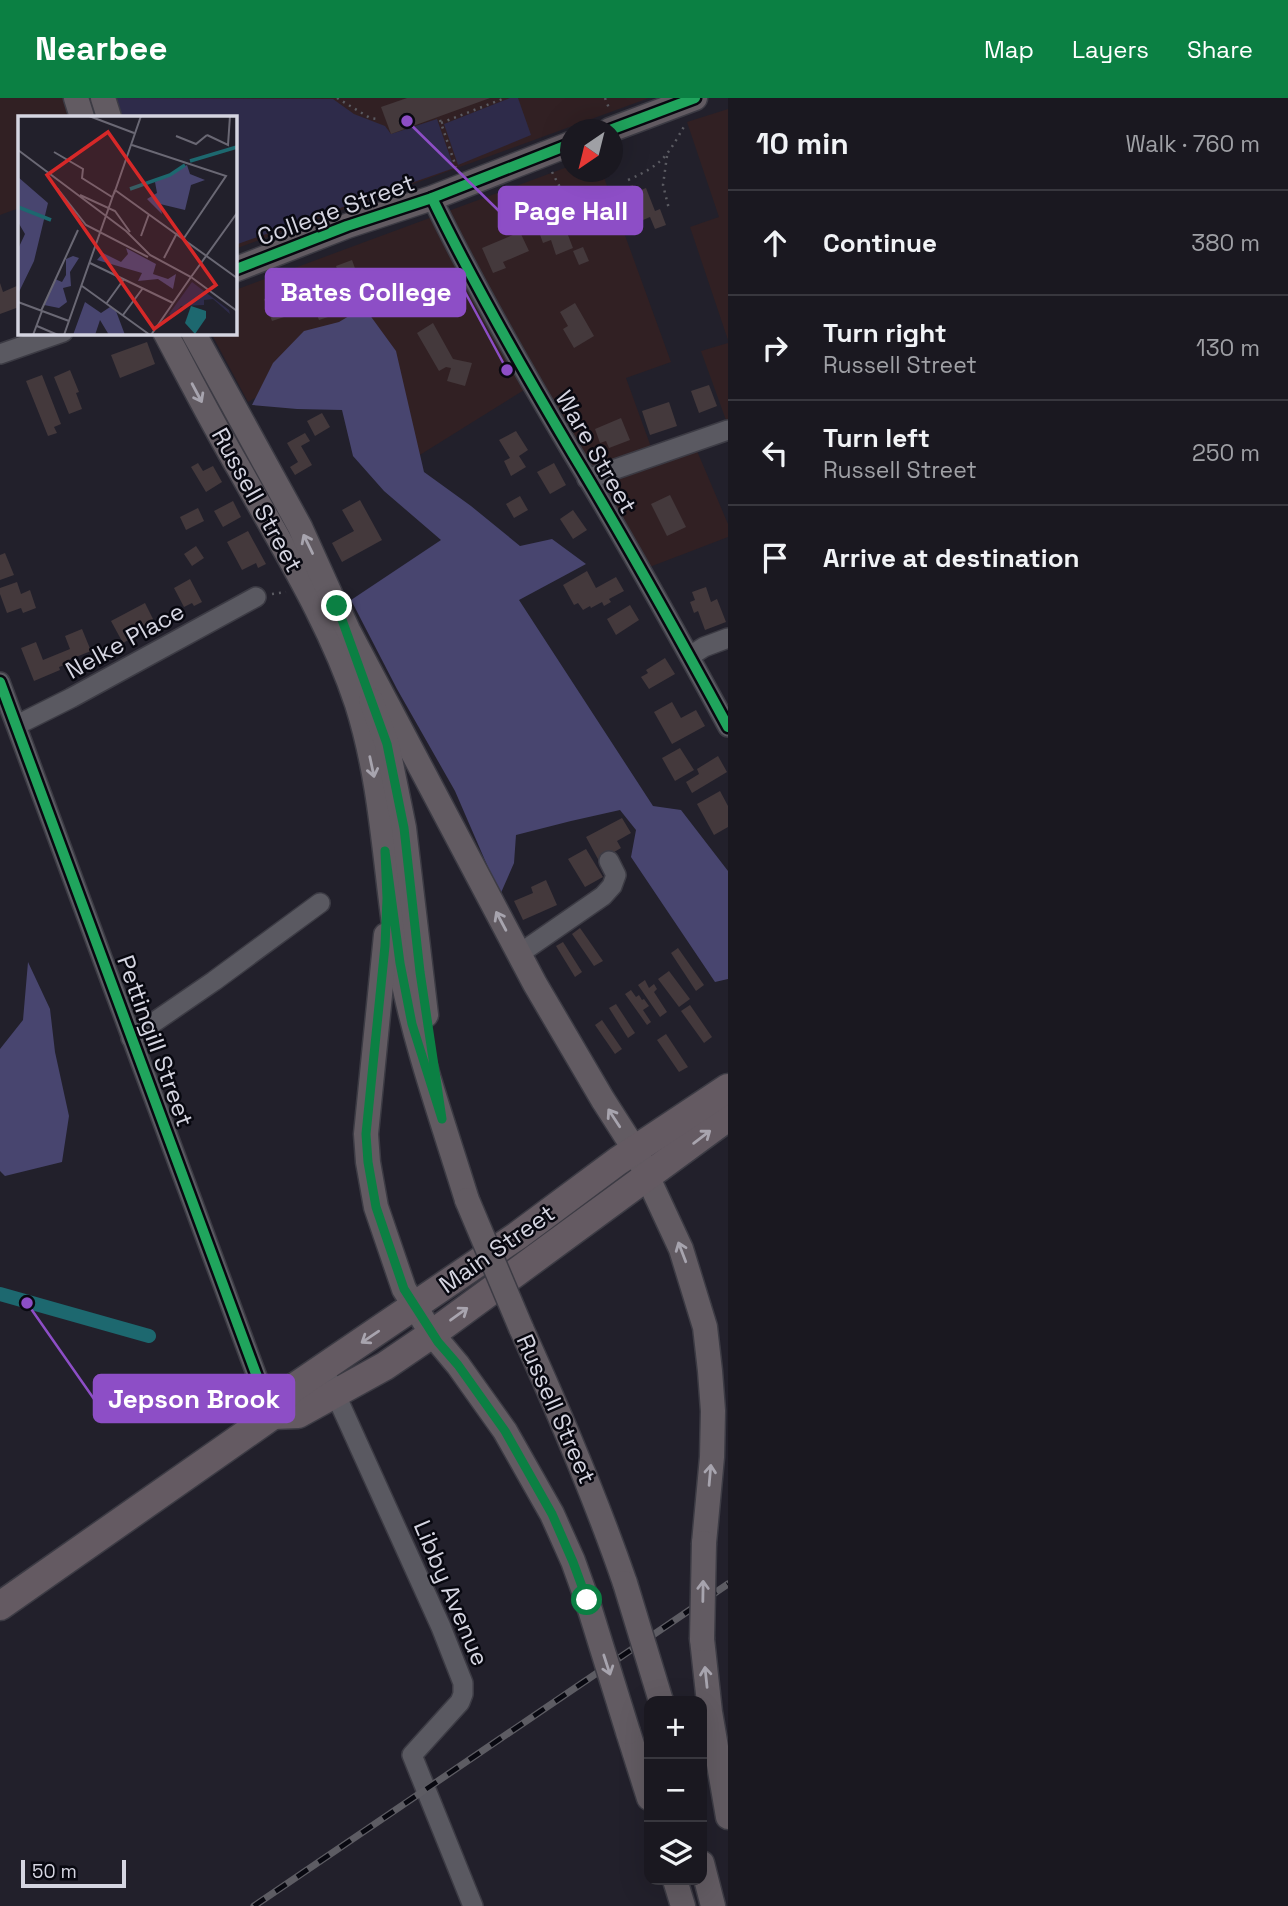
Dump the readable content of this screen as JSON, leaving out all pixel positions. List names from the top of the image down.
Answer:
{
  "streets": {
    "highway": ["Main Street"],
    "main road": ["College Street", "Russell Street"],
    "street": [
      "Ware Street",
      "Nelke Place",
      "Pettingill Street",
      "Libby Avenue"
    ]
  },
  "crossings": [
    ["College Street", "Ware Street"],
    ["Nelke Place", "Pettingill Street"],
    ["Pettingill Street", "Main Street"],
    ["Main Street", "Libby Avenue"]
  ],
  "places": ["Page Hall", "Bates College", "Jepson Brook"],
  "scale_bar": "50 m",
  "north": "bottom left",
  "page": {
    "header": "Nearbee",
    "nav": ["Map", "Layers", "Share"],
    "heading": ["10 min", "Walk · 760 m"],
    "list": [
      ["Continue", "380 m"],
      ["Turn right", "Russell Street", "130 m"],
      ["Turn left", "Russell Street", "250 m"],
      "Arrive at destination"
    ],
    "map_buttons": ["+", "−"],
    "scale": "50 m"
  }
}
